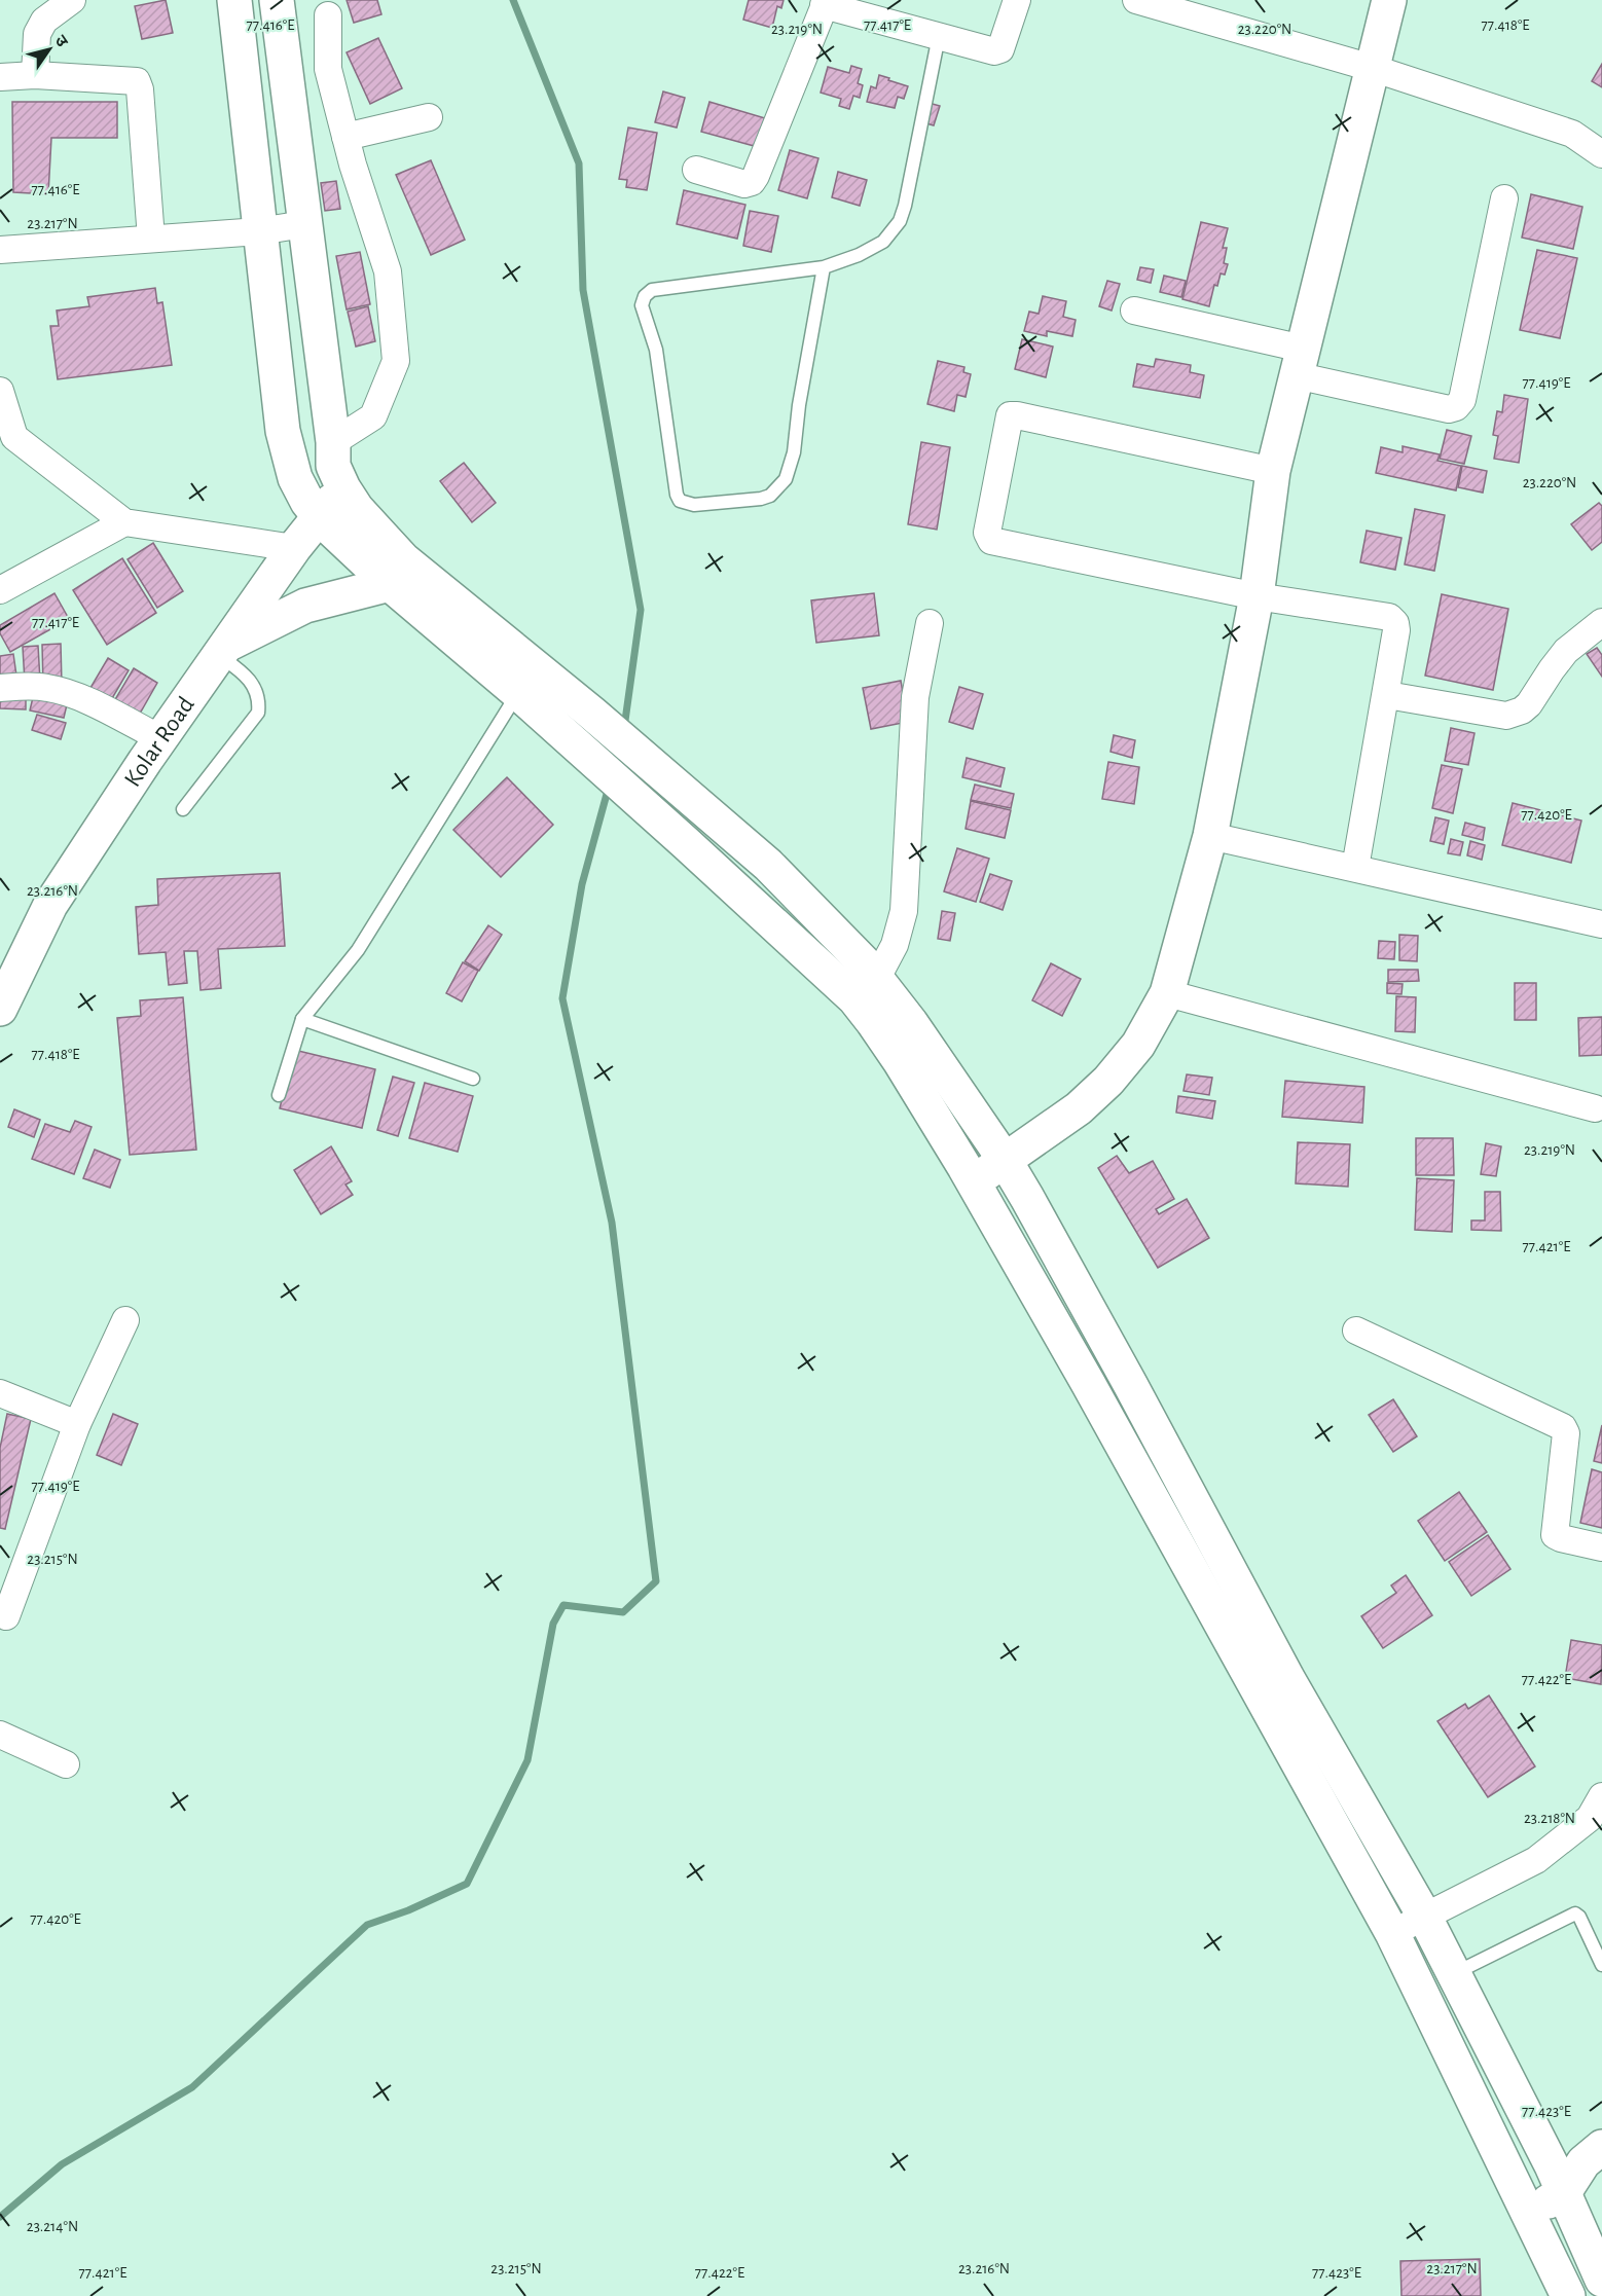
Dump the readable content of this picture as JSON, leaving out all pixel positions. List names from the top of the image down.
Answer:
{
  "streets": {
    "main road": ["Kolar Road"]
  },
  "north": "top right",
  "coordinates": [
    "77.416°E",
    "77.417°E",
    "77.418°E",
    "23.219°N",
    "23.220°N",
    "23.217°N",
    "77.419°E",
    "77.420°E",
    "23.216°N",
    "77.421°E",
    "23.215°N",
    "77.422°E",
    "23.218°N",
    "77.423°E",
    "23.214°N"
  ]
}
